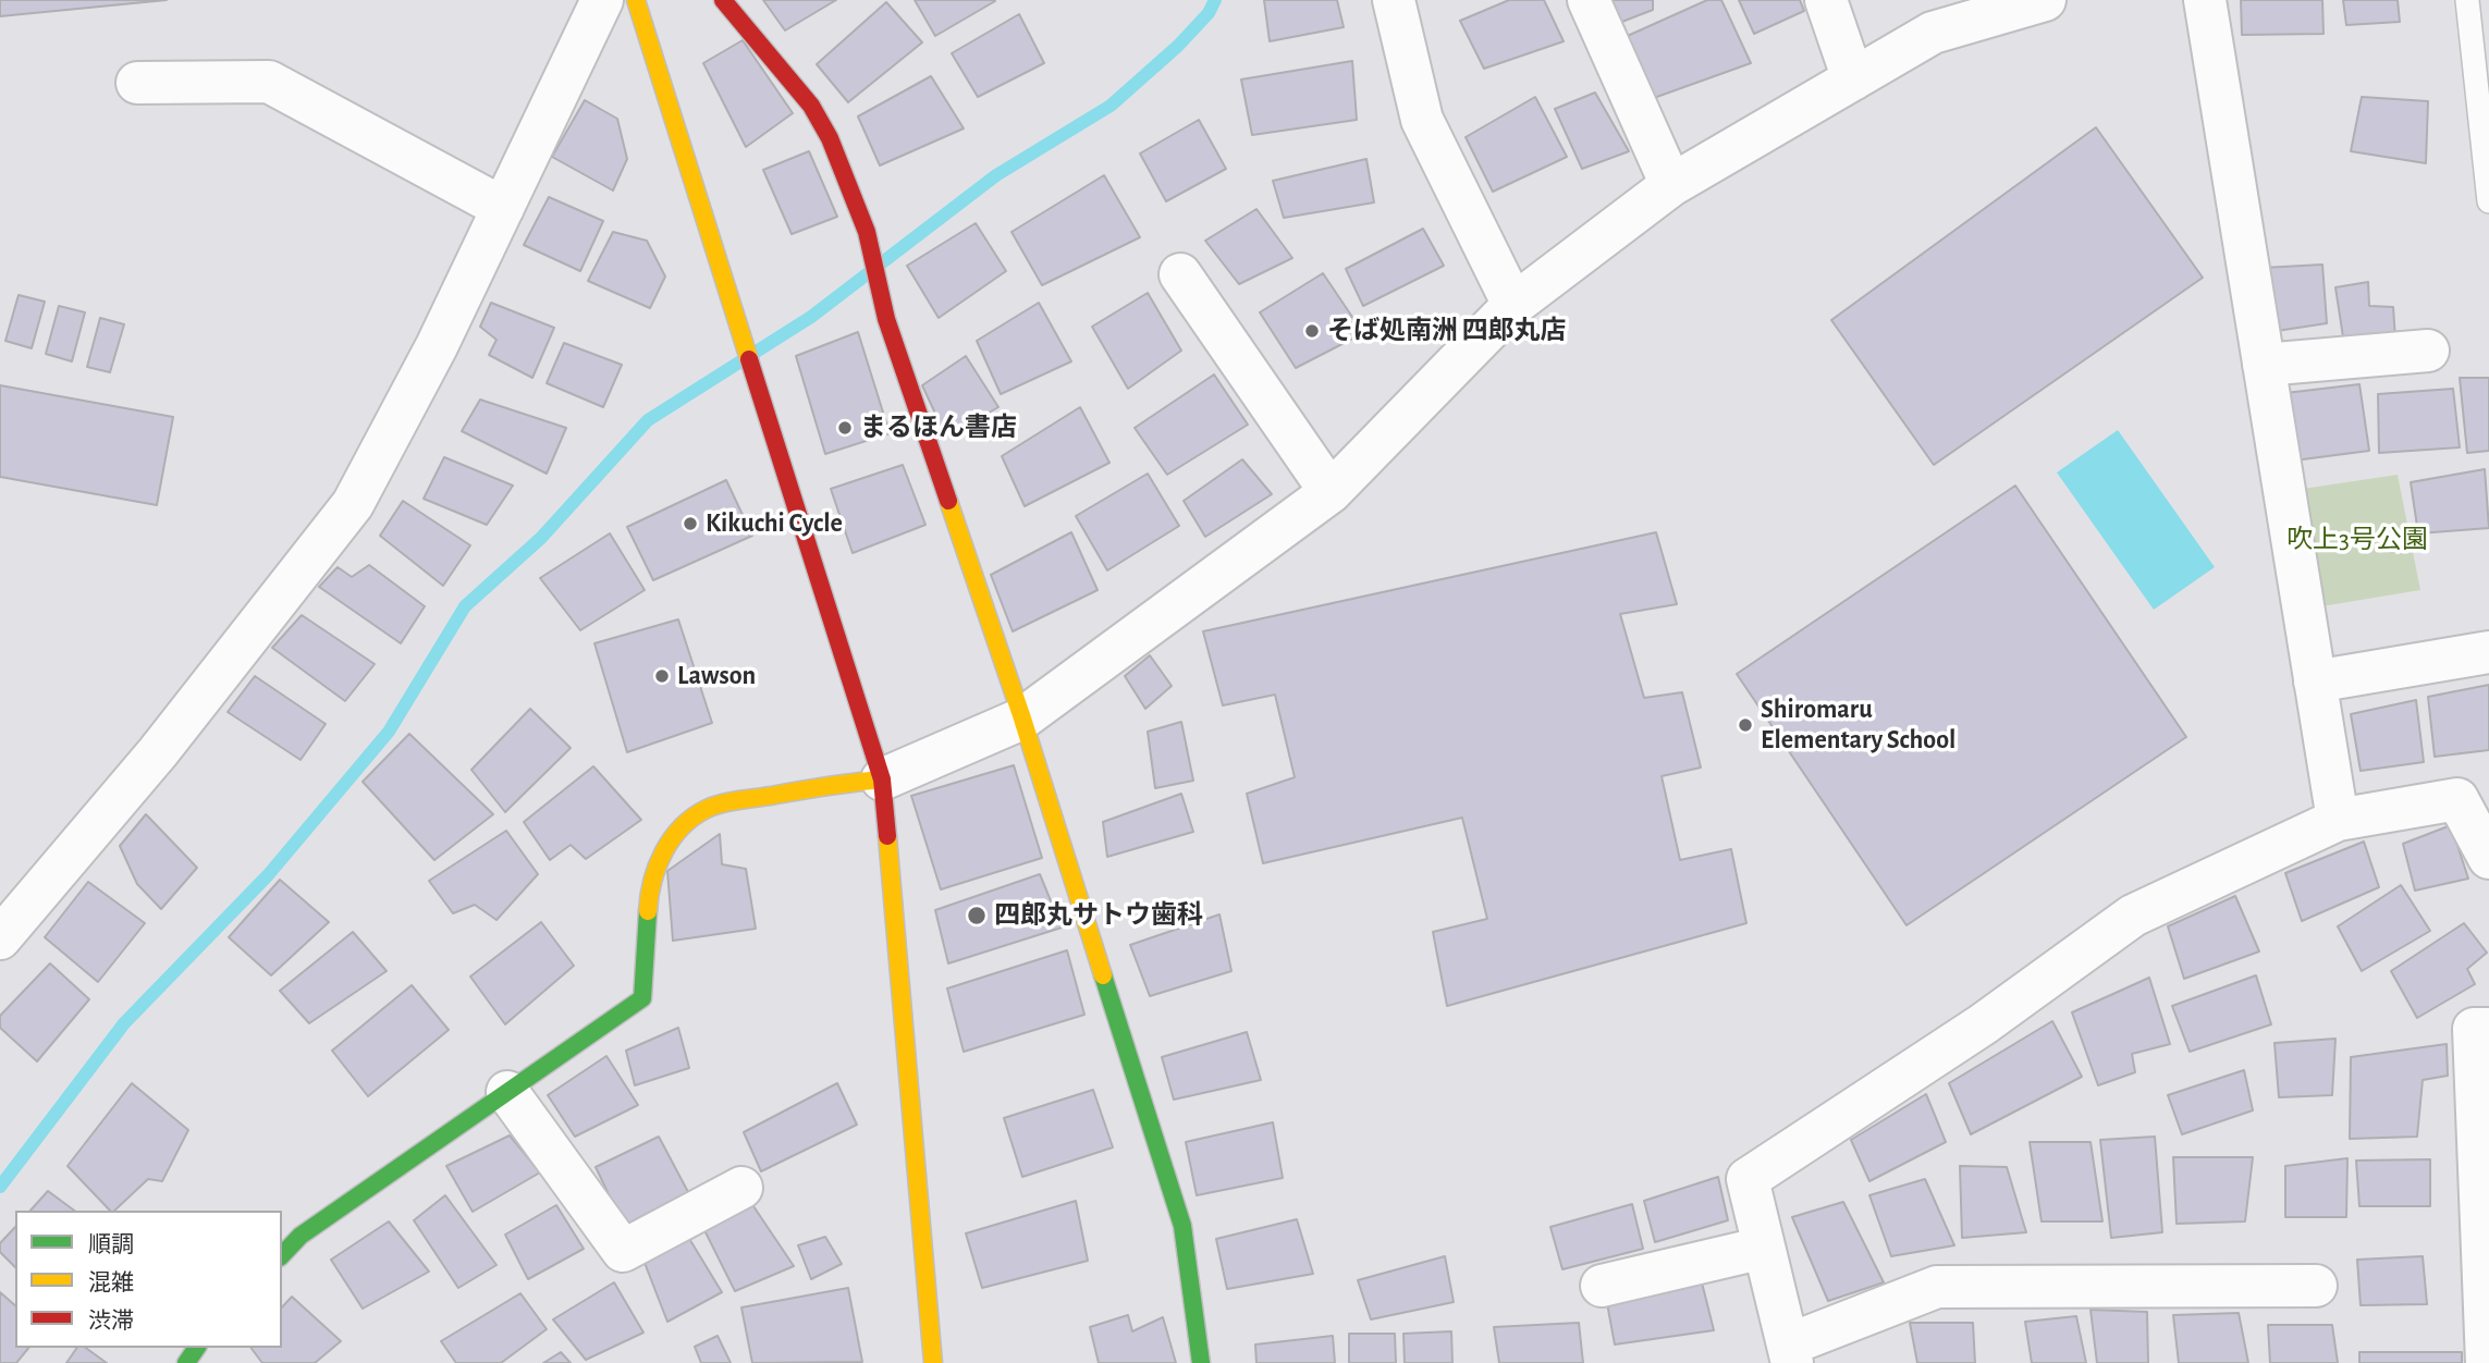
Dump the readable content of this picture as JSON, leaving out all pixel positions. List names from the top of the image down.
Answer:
{
  "parks": ["吹上3号公園"],
  "places": [
    "そば処南洲 四郎丸店",
    "まるほん書店",
    "Kikuchi Cycle",
    "Lawson",
    "Shiromaru Elementary School",
    "四郎丸サトウ歯科"
  ],
  "legend": ["順調", "混雑", "渋滞"]
}
